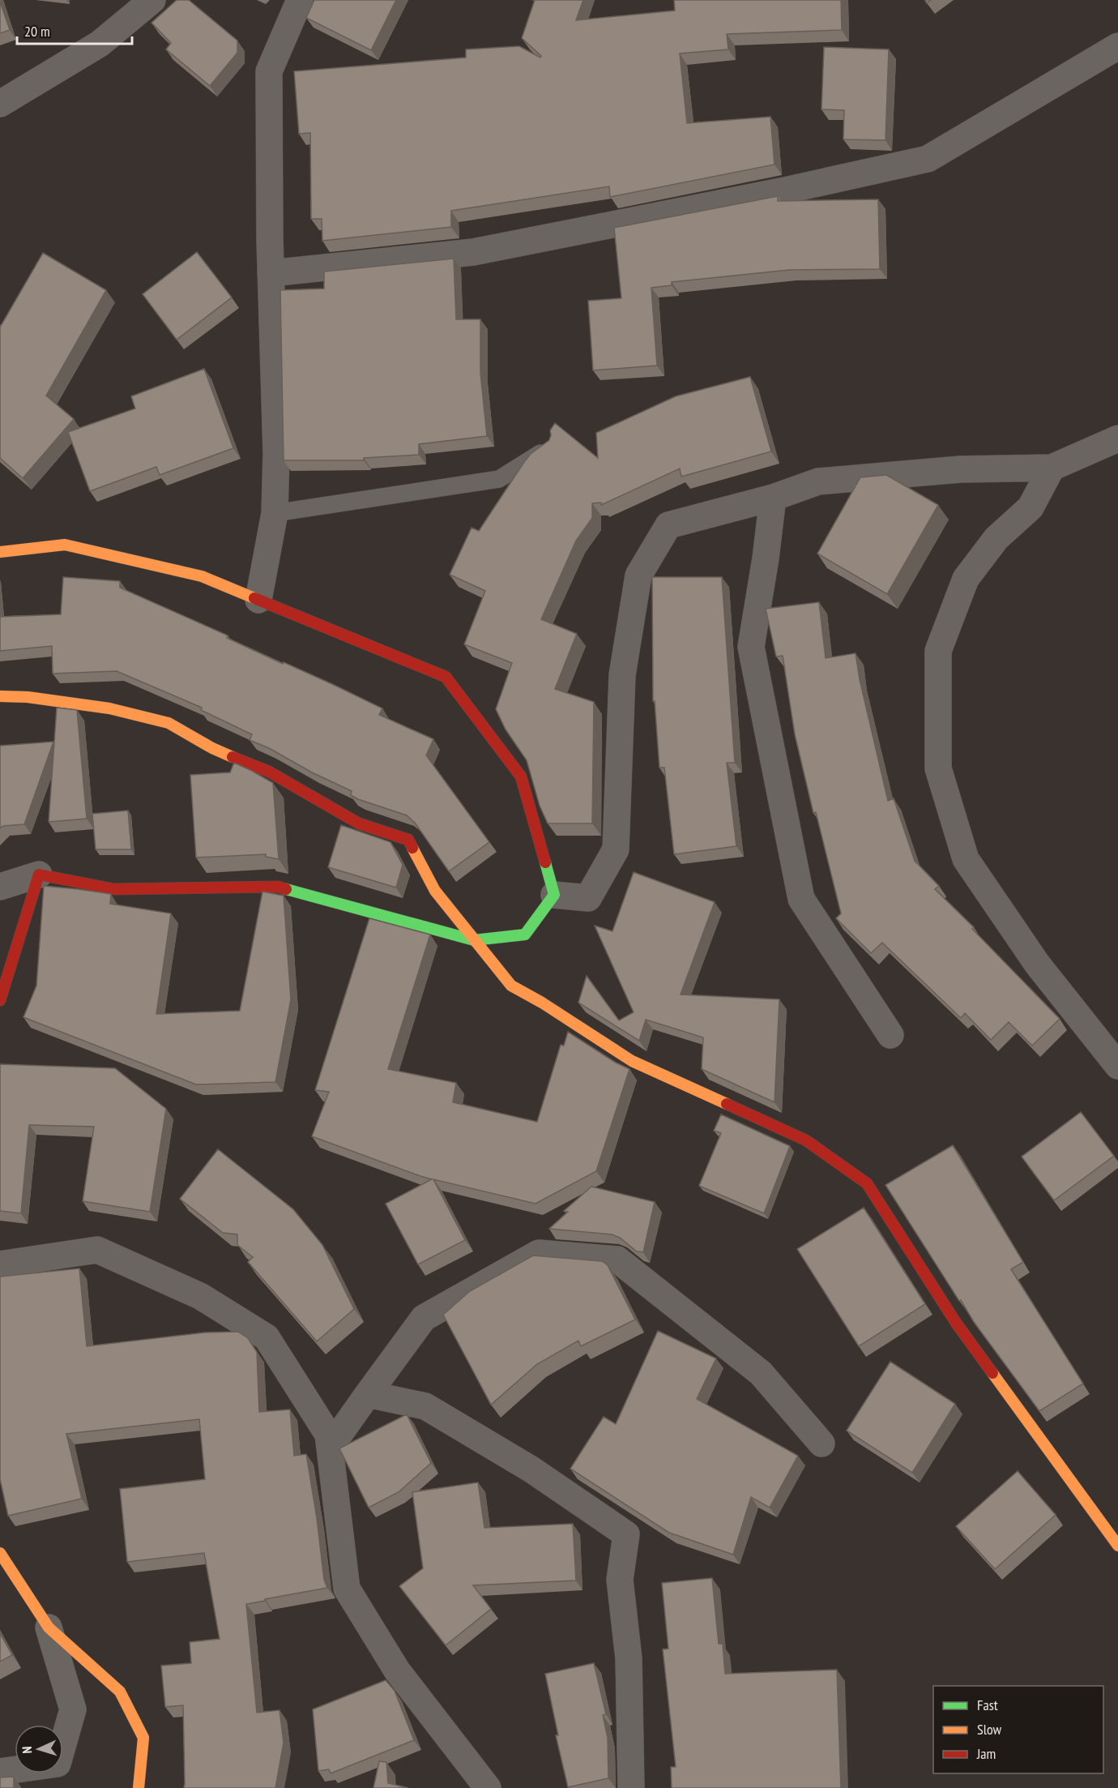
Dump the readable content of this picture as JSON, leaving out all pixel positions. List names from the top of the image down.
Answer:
{
  "legend": ["Fast", "Slow", "Jam"],
  "scale_bar": "20 m",
  "north": "left"
}
